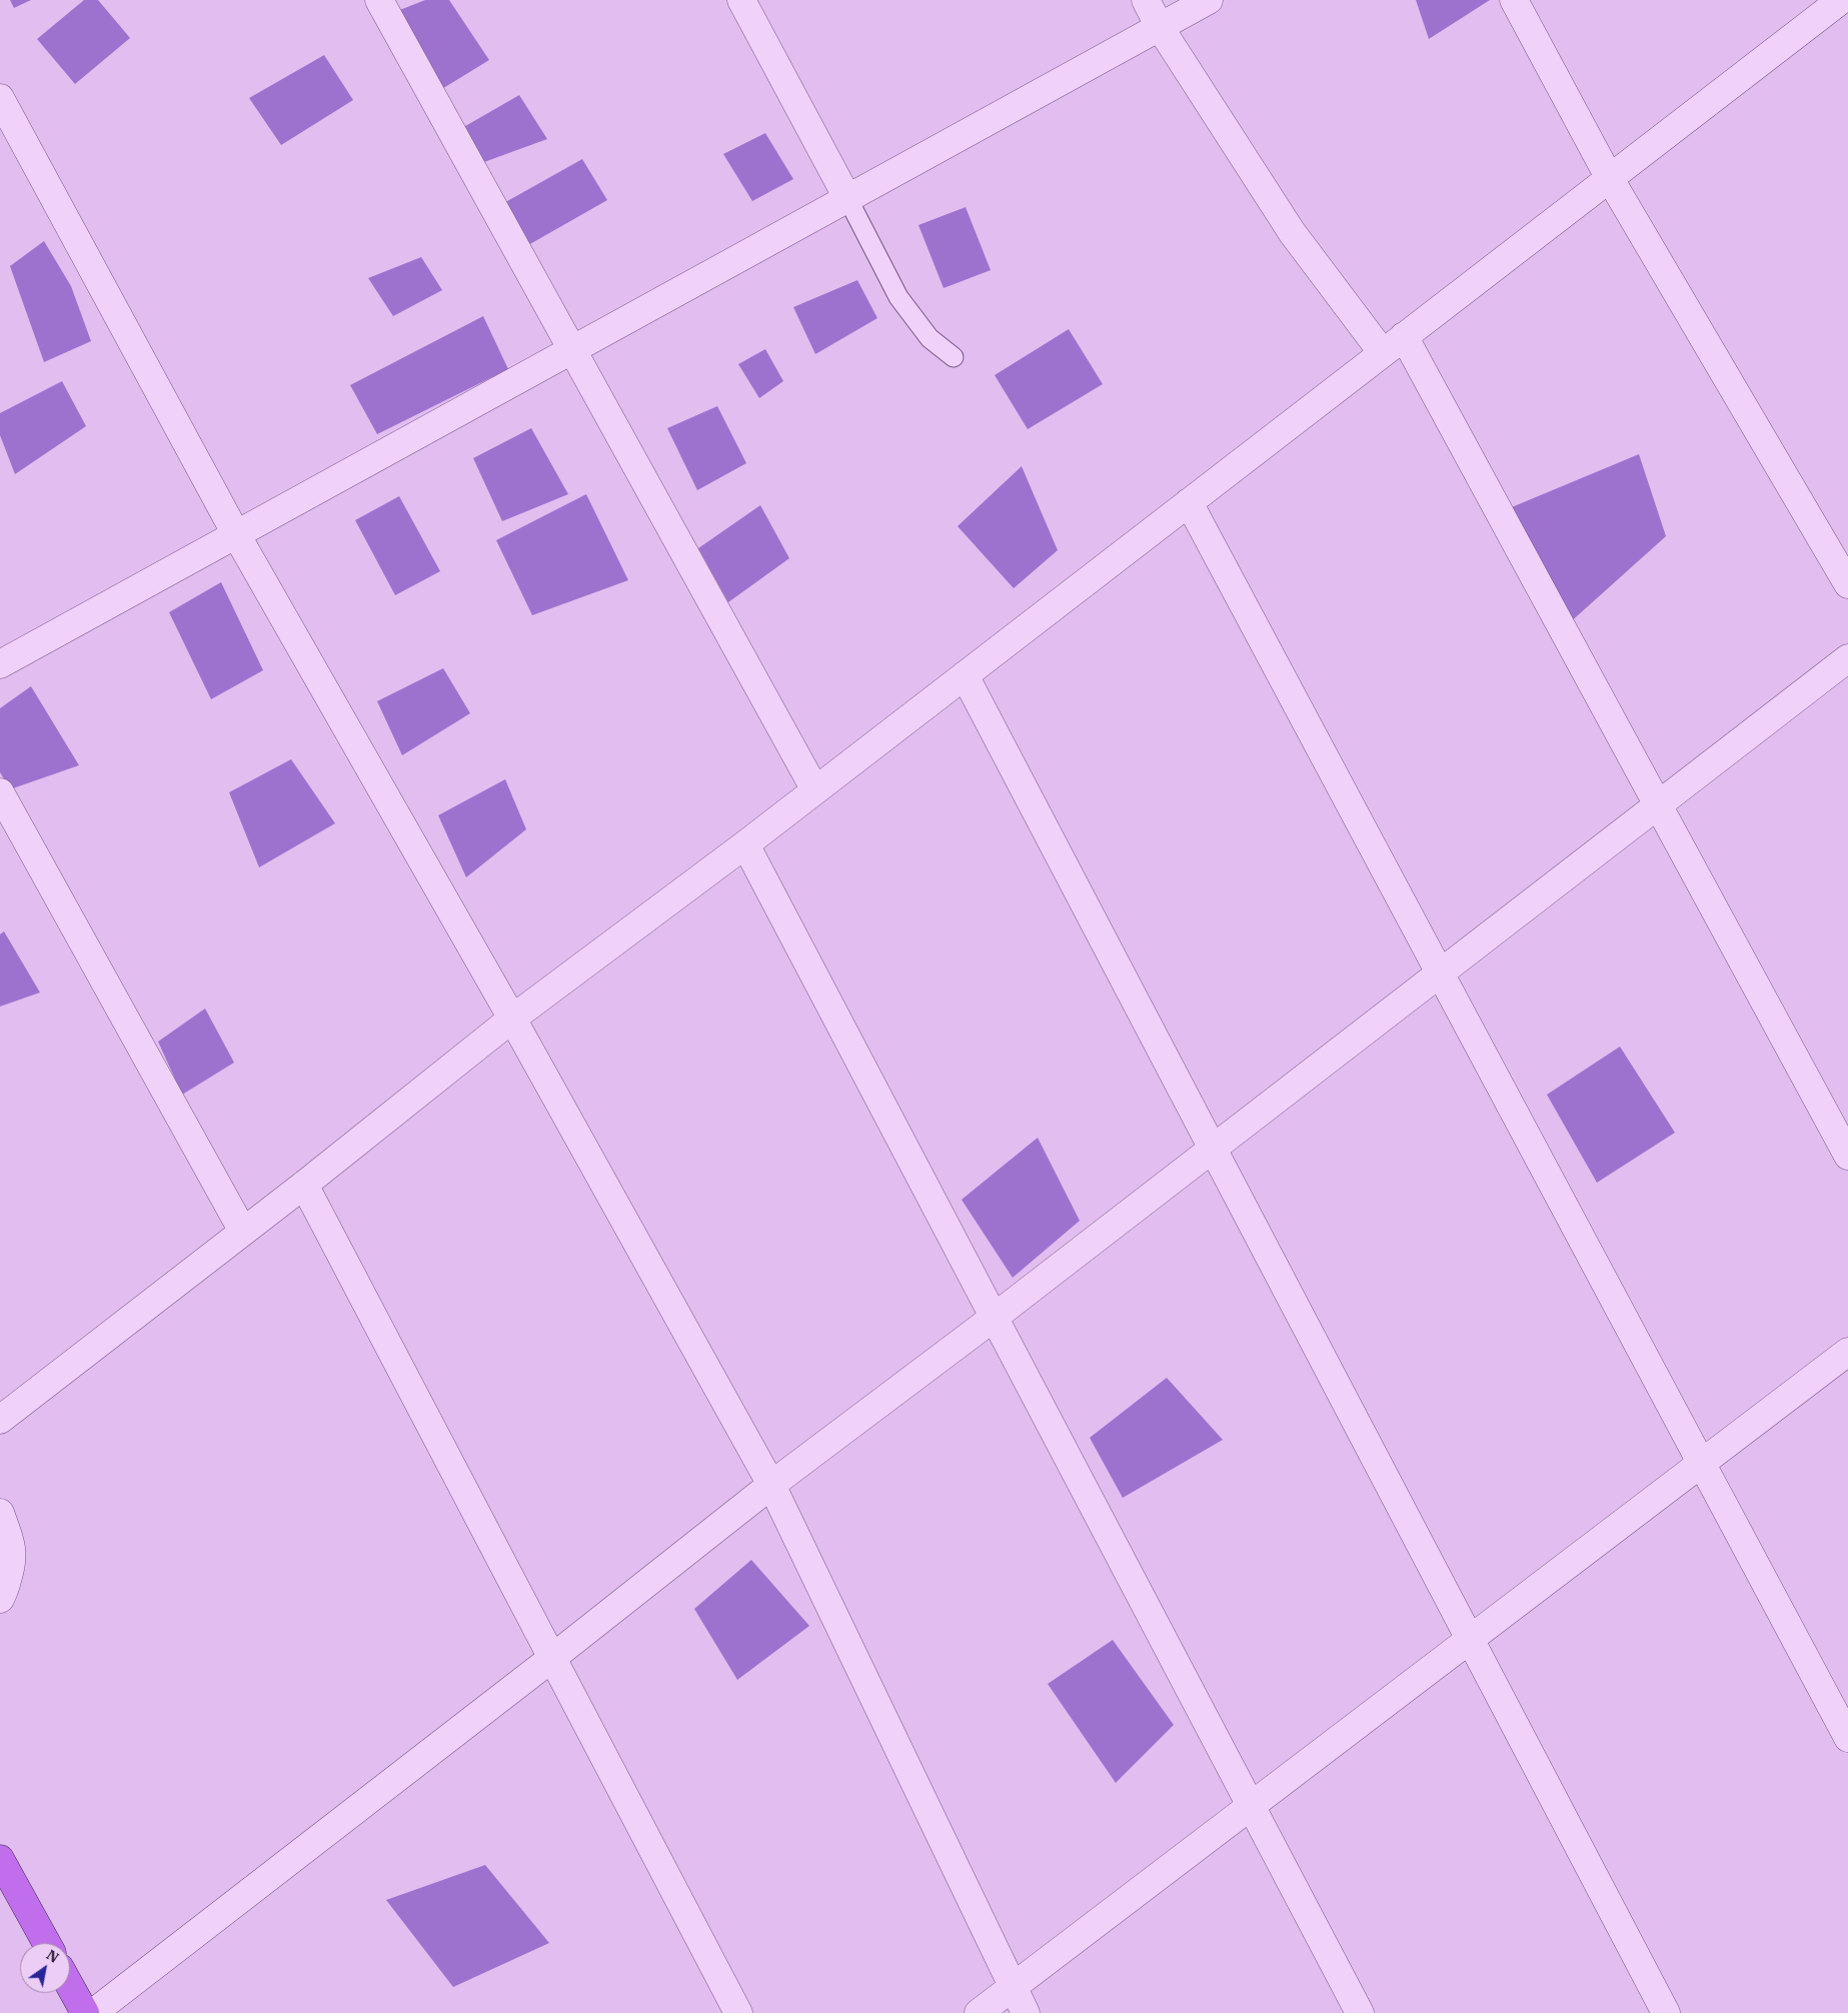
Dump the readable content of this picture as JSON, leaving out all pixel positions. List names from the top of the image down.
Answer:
{
  "north": "top right"
}
